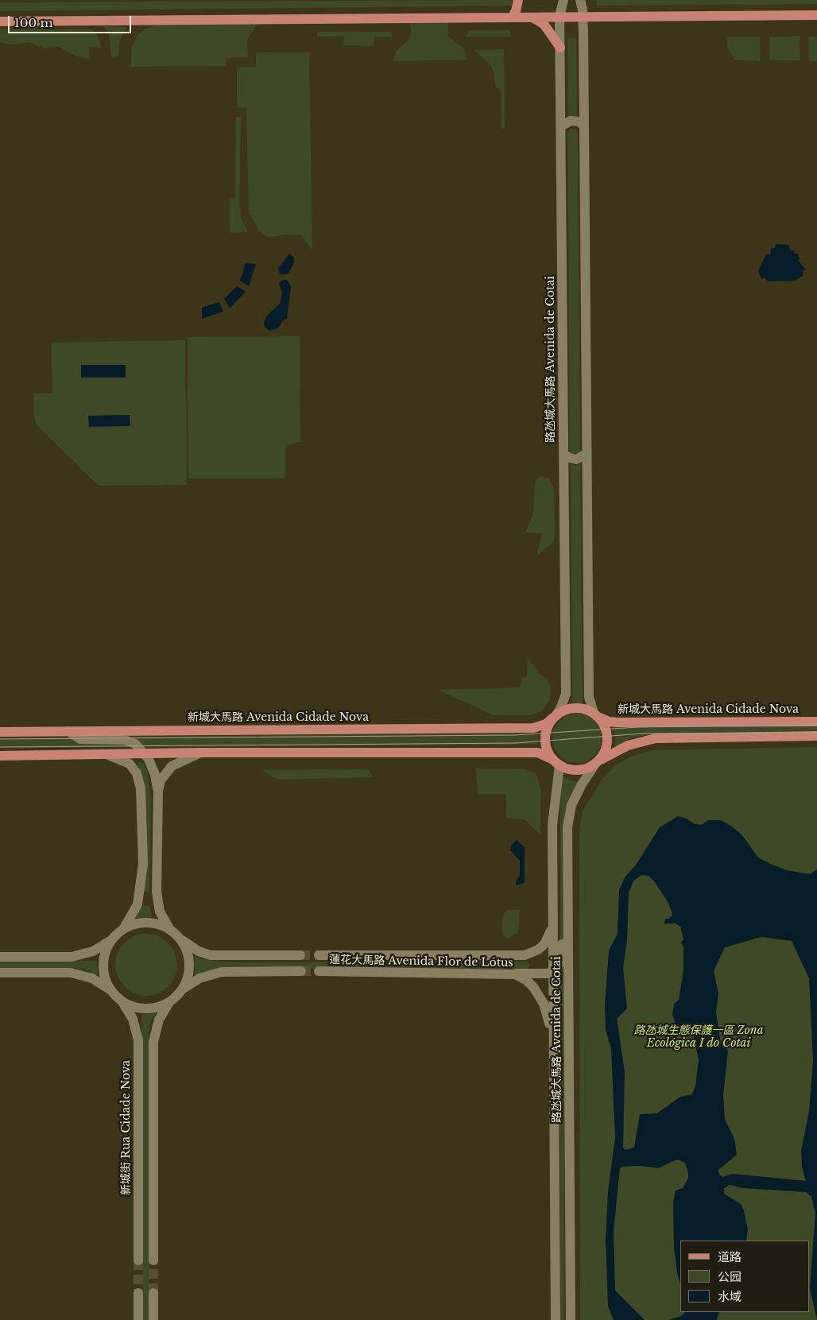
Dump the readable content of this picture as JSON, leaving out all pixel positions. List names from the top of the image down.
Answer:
{
  "streets": {
    "main road": ["新城大馬路 Avenida Cidade Nova"],
    "street": ["路氹城大馬路 Avenida de Cotai", "蓮花大馬路 Avenida Flor de Lótus", "新城街 Rua Cidade Nova"]
  },
  "crossings": [
    ["路氹城大馬路 Avenida de Cotai", "新城大馬路 Avenida Cidade Nova"],
    ["路氹城大馬路 Avenida de Cotai", "蓮花大馬路 Avenida Flor de Lótus"]
  ],
  "parks": ["路氹城生態保護一區 Zona Ecológica I do Cotai"],
  "legend": ["道路", "公园", "水域"],
  "scale_bar": "100 m"
}
